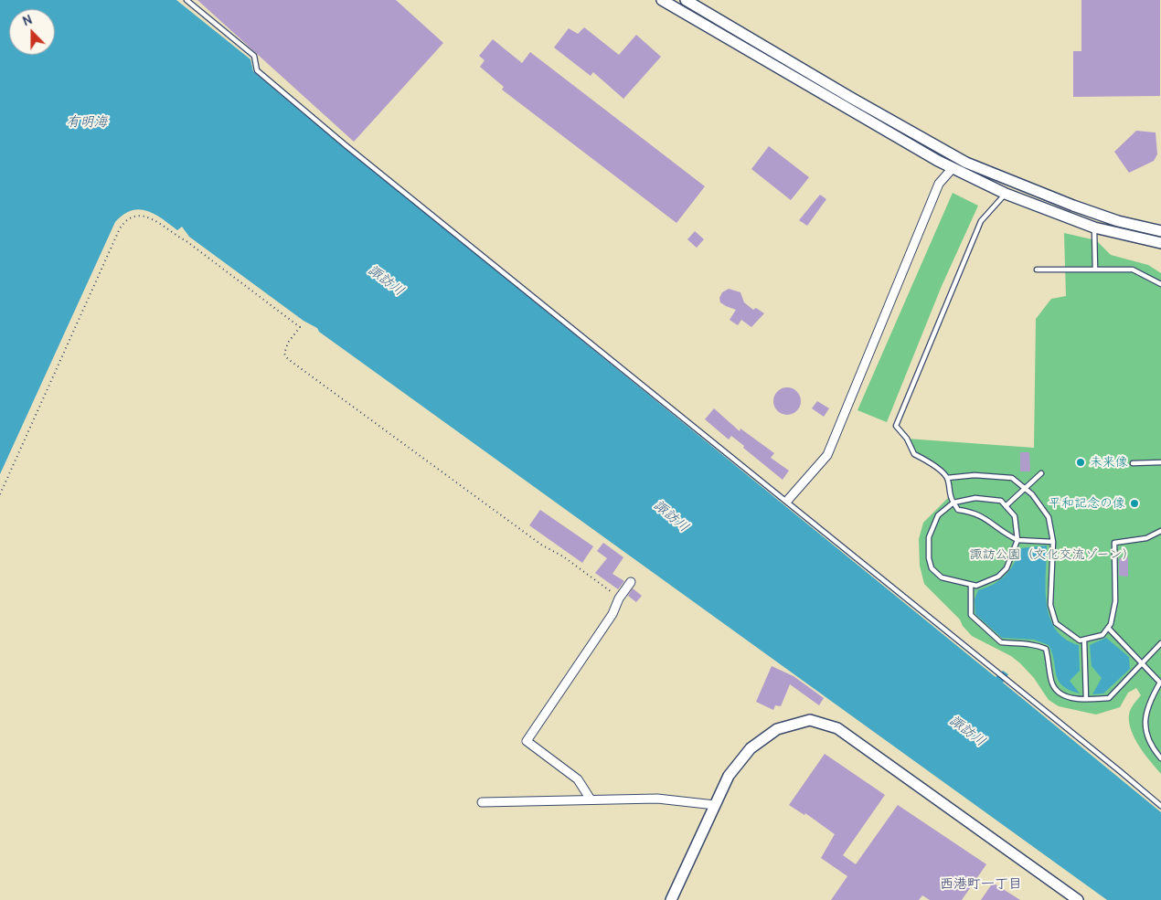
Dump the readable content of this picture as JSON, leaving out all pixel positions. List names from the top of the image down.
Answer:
{
  "districts": ["西港町一丁目"],
  "water": ["有明海", "諏訪川"],
  "parks": ["諏訪公園（文化交流ゾーン）"],
  "places": ["未来像", "平和記念の像"],
  "north": "top"
}
